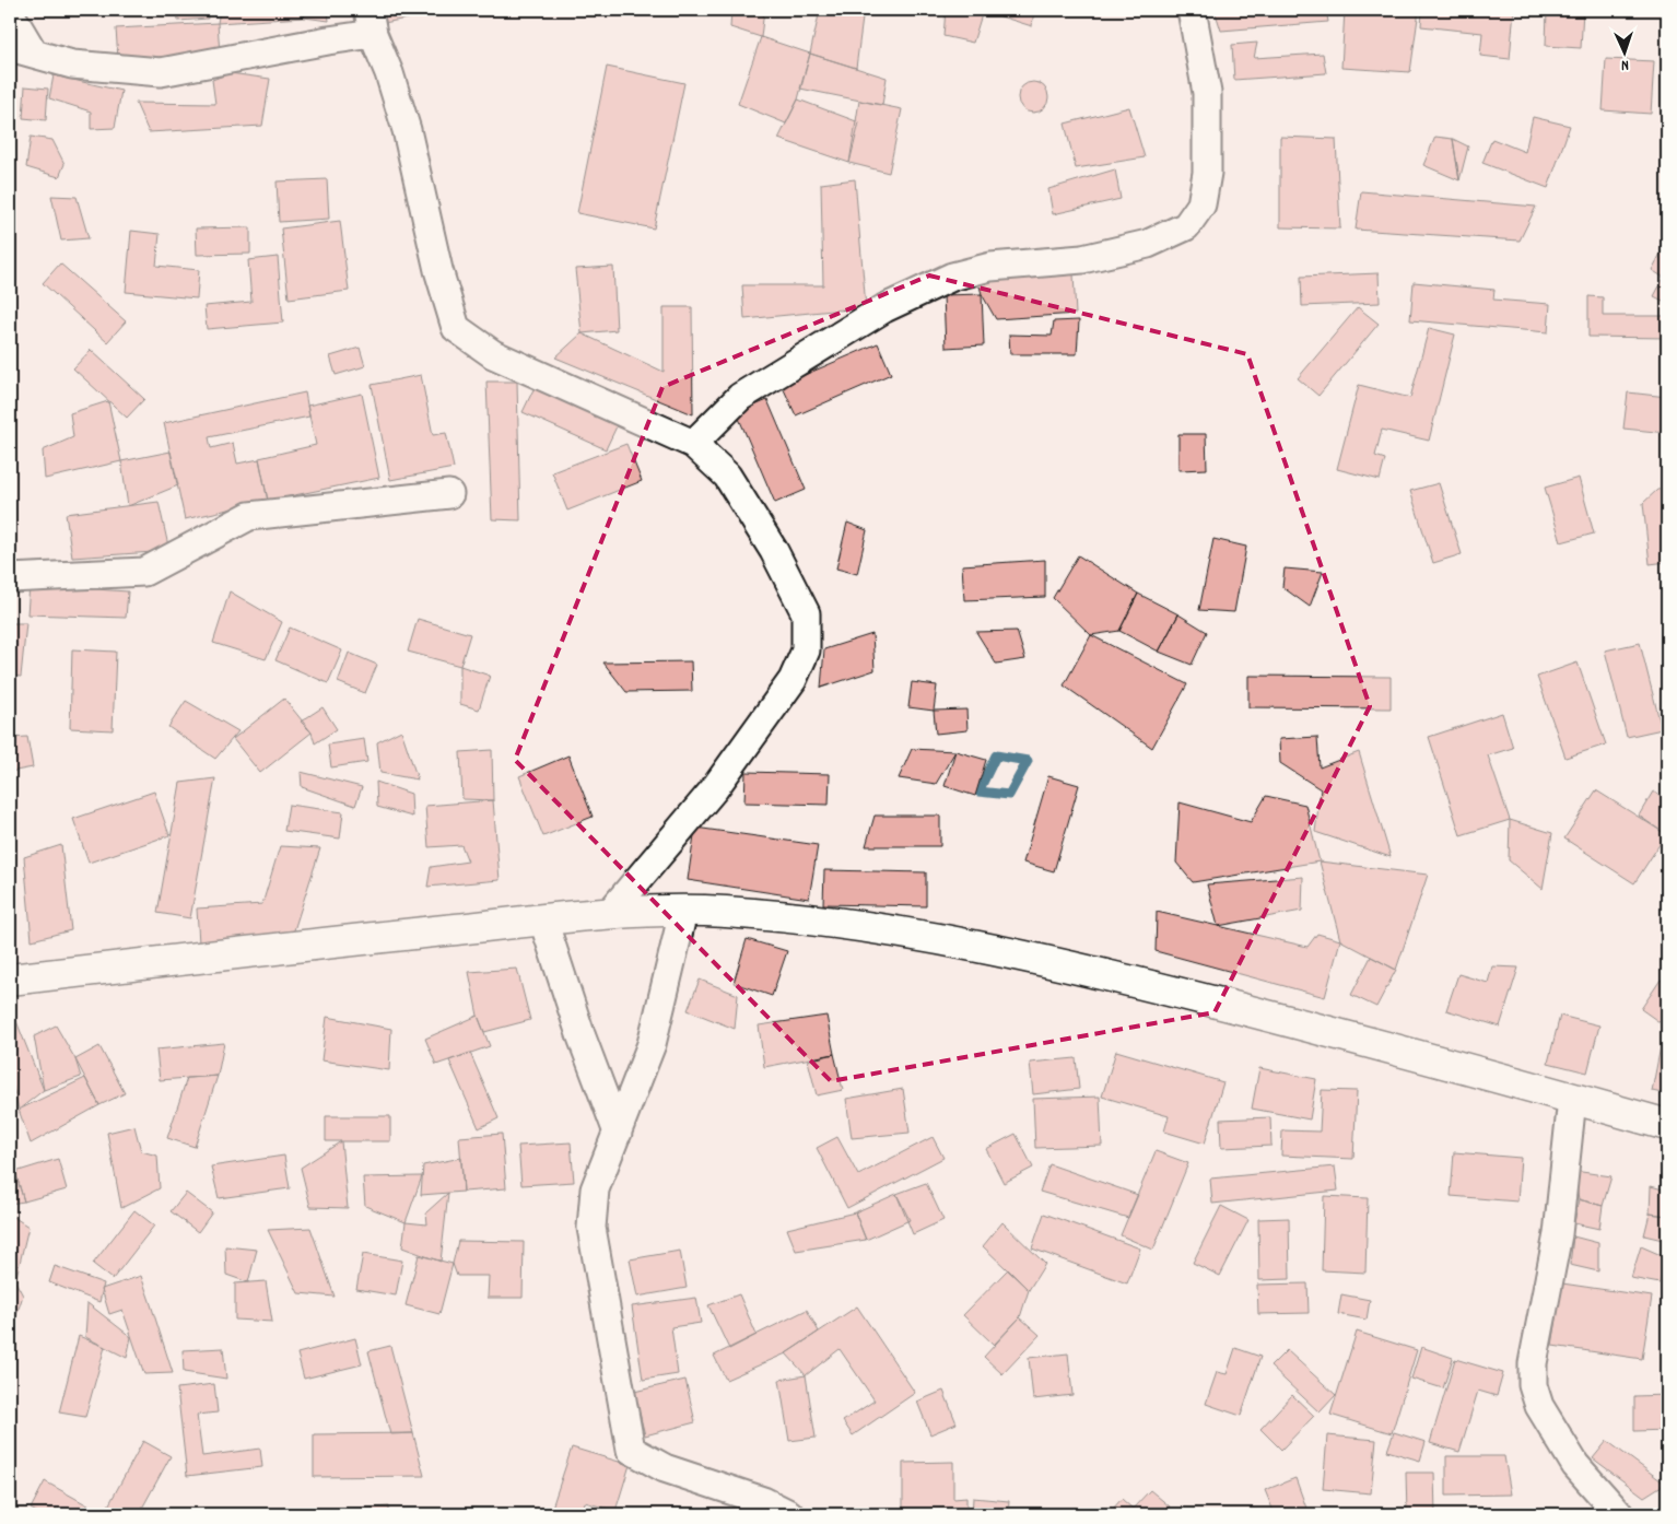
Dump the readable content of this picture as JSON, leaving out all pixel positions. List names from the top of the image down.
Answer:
{
  "north": "bottom"
}
